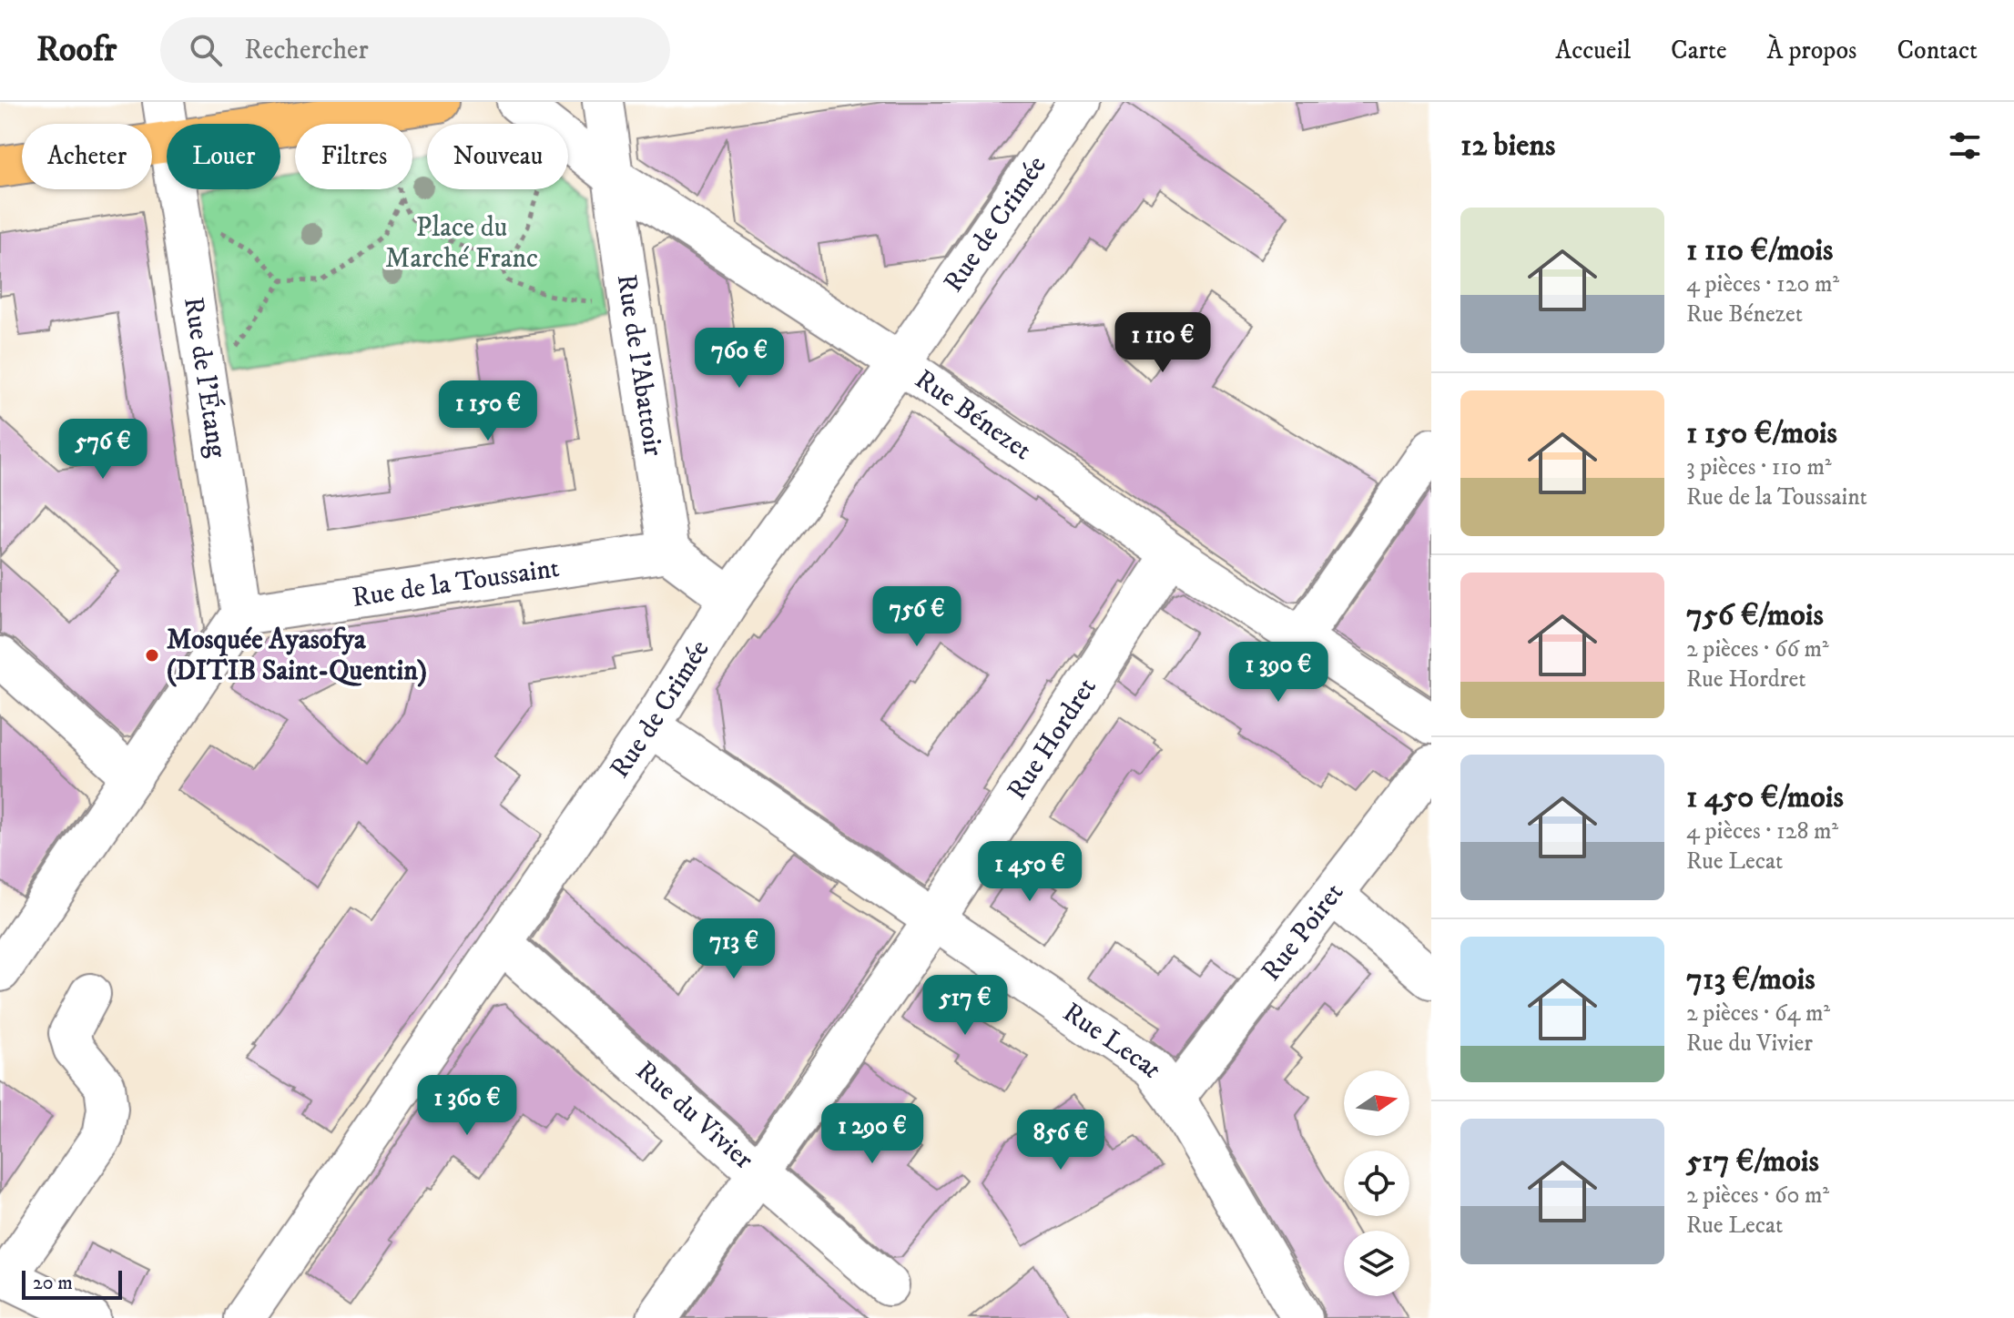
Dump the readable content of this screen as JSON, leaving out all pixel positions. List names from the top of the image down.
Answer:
{
  "streets": {
    "street": [
      "Rue de Crimée",
      "Rue de l'Abattoir",
      "Rue de l'Étang",
      "Rue Bénezet",
      "Rue de la Toussaint",
      "Rue Hordret",
      "Rue Poiret",
      "Rue Lecat",
      "Rue du Vivier"
    ]
  },
  "crossings": [
    ["Rue de Crimée", "Rue Bénezet"],
    ["Rue de Crimée", "Rue Lecat"],
    ["Rue de Crimée", "Rue du Vivier"],
    ["Rue de l'Abattoir", "Rue Bénezet"],
    ["Rue de l'Abattoir", "Rue de la Toussaint"],
    ["Rue de l'Étang", "Rue de la Toussaint"],
    ["Rue Bénezet", "Rue Hordret"],
    ["Rue Hordret", "Rue Lecat"],
    ["Rue Hordret", "Rue du Vivier"],
    ["Rue Poiret", "Rue Lecat"]
  ],
  "parks": ["Place du Marché Franc"],
  "places": ["Mosquée Ayasofya (DITIB Saint-Quentin)"],
  "scale_bar": "20 m",
  "north": "right",
  "page": {
    "header": "Roofr",
    "search": "Rechercher",
    "nav": [
      "Accueil",
      "Carte",
      "À propos",
      "Contact"
    ],
    "heading": "12 biens",
    "chip": [
      "Acheter",
      "Louer",
      "Filtres",
      "Nouveau"
    ],
    "list": [
      {
        "name": "1 110 €/mois",
        "note": "4 pièces · 120 m² · Rue Bénezet"
      },
      {
        "name": "1 150 €/mois",
        "note": "3 pièces · 110 m² · Rue de la Toussaint"
      },
      {
        "name": "756 €/mois",
        "note": "2 pièces · 66 m² · Rue Hordret"
      },
      {
        "name": "1 450 €/mois",
        "note": "4 pièces · 128 m² · Rue Lecat"
      },
      {
        "name": "713 €/mois",
        "note": "2 pièces · 64 m² · Rue du Vivier"
      },
      {
        "name": "517 €/mois",
        "note": "2 pièces · 60 m² · Rue Lecat"
      }
    ],
    "price": [
      "1 110 €",
      "760 €",
      "1 150 €",
      "576 €",
      "756 €",
      "1 390 €",
      "1 450 €",
      "713 €",
      "517 €",
      "1 360 €",
      "1 290 €",
      "856 €"
    ],
    "scale": "20 m"
  }
}
